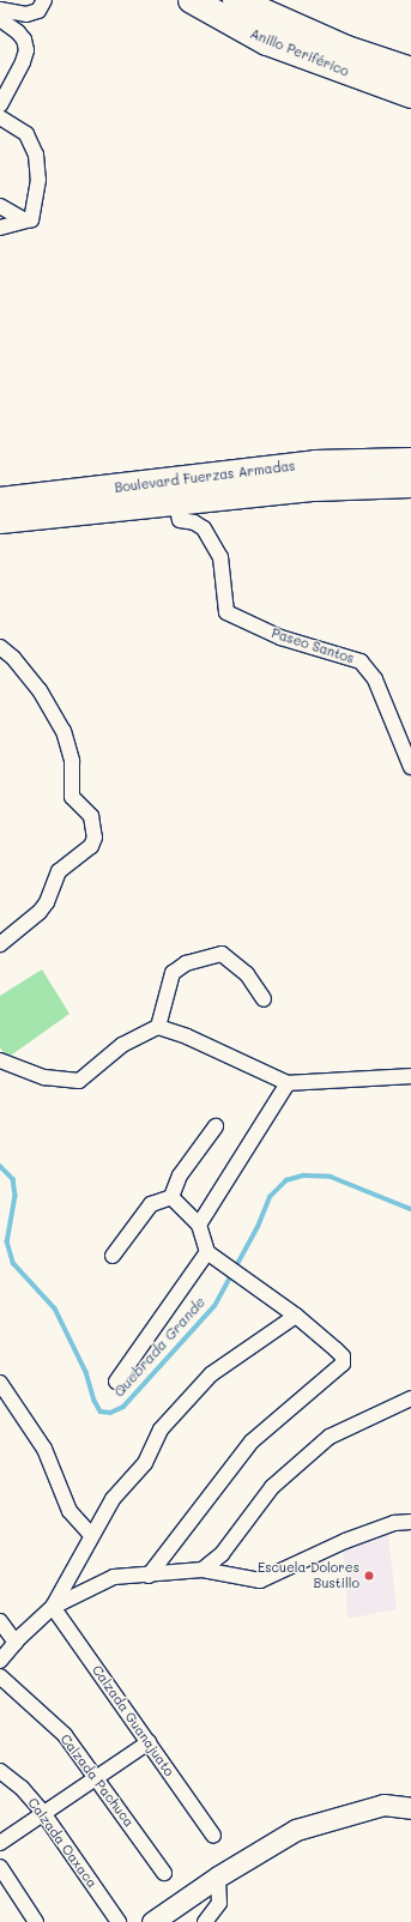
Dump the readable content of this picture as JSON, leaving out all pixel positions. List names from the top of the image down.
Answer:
{
  "streets": {
    "highway": ["Anillo Periférico", "Boulevard Fuerzas Armadas"],
    "street": [
      "Paseo Santos",
      "Calzada Guanajuato",
      "Calzada Pachuca",
      "Calzada Oaxaca"
    ]
  },
  "crossings": [
    ["Boulevard Fuerzas Armadas", "Paseo Santos"]
  ],
  "water": ["Quebrada Grande"],
  "places": ["Escuela Dolores Bustillo"]
}
